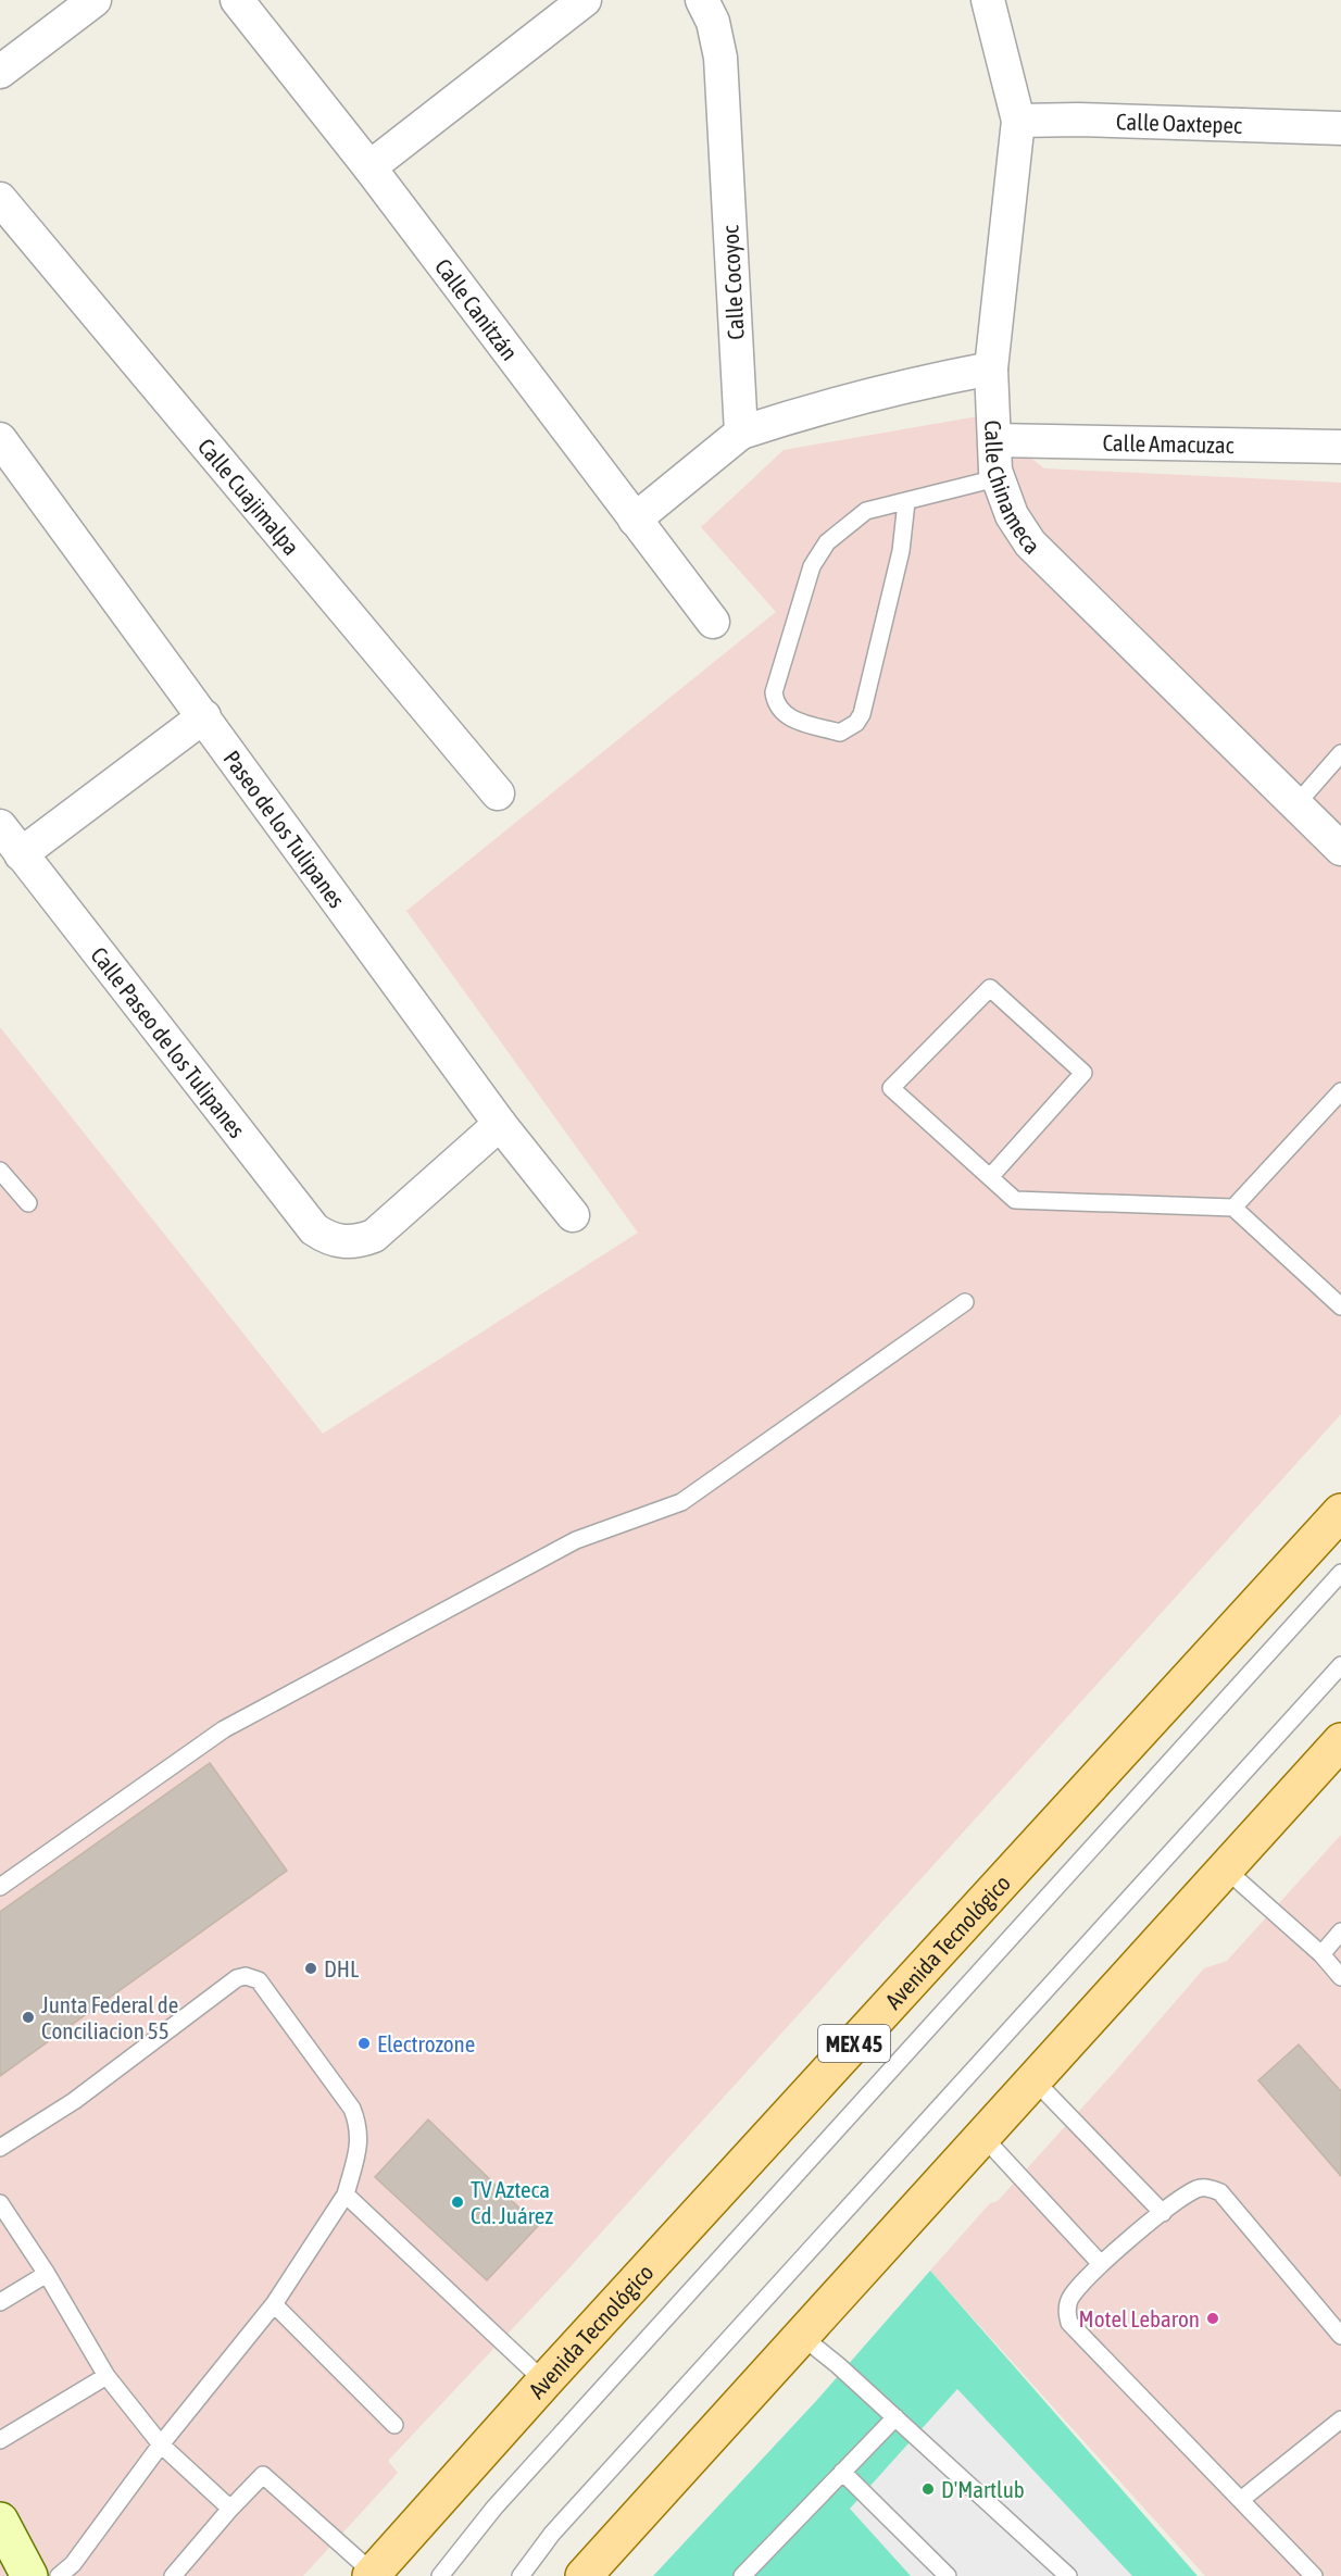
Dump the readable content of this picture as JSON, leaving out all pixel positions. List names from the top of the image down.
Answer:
{
  "streets": {
    "main road": ["Avenida Tecnológico", "MEX 45"],
    "street": [
      "Calle Oaxtepec",
      "Calle Cocoyoc",
      "Calle Canitzán",
      "Calle Amacuzac",
      "Calle Chinameca",
      "Calle Cuajimalpa",
      "Paseo de los Tulipanes",
      "Calle Paseo de los Tulipanes"
    ]
  },
  "crossings": [
    ["Calle Oaxtepec", "Calle Chinameca"],
    ["Calle Amacuzac", "Calle Chinameca"],
    ["Paseo de los Tulipanes", "Calle Paseo de los Tulipanes"]
  ],
  "places": [
    "DHL",
    "Junta Federal de Conciliacion 55",
    "Electrozone",
    "TV Azteca Cd. Juárez",
    "Motel Lebaron",
    "D'Martlub"
  ]
}
